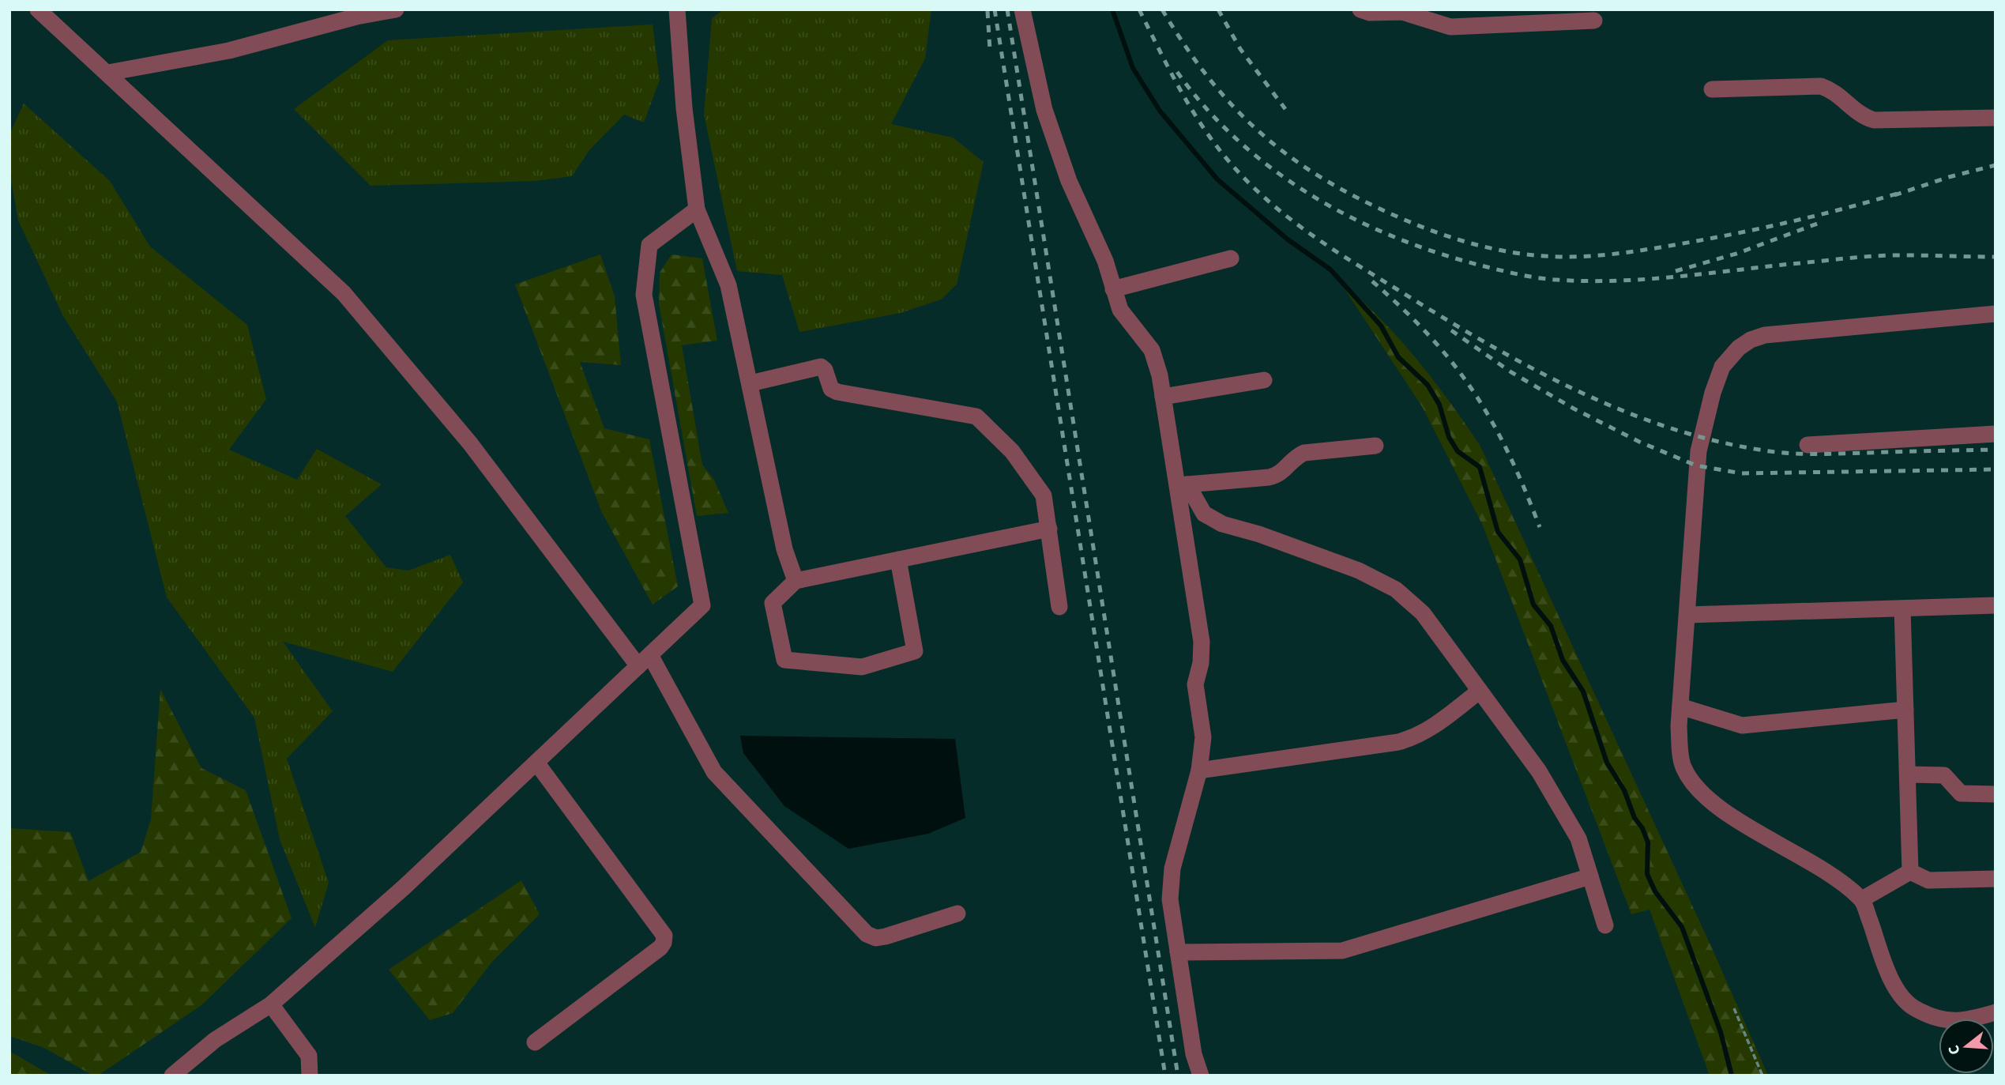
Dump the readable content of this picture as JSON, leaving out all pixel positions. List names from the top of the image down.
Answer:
{
  "north": "left"
}
